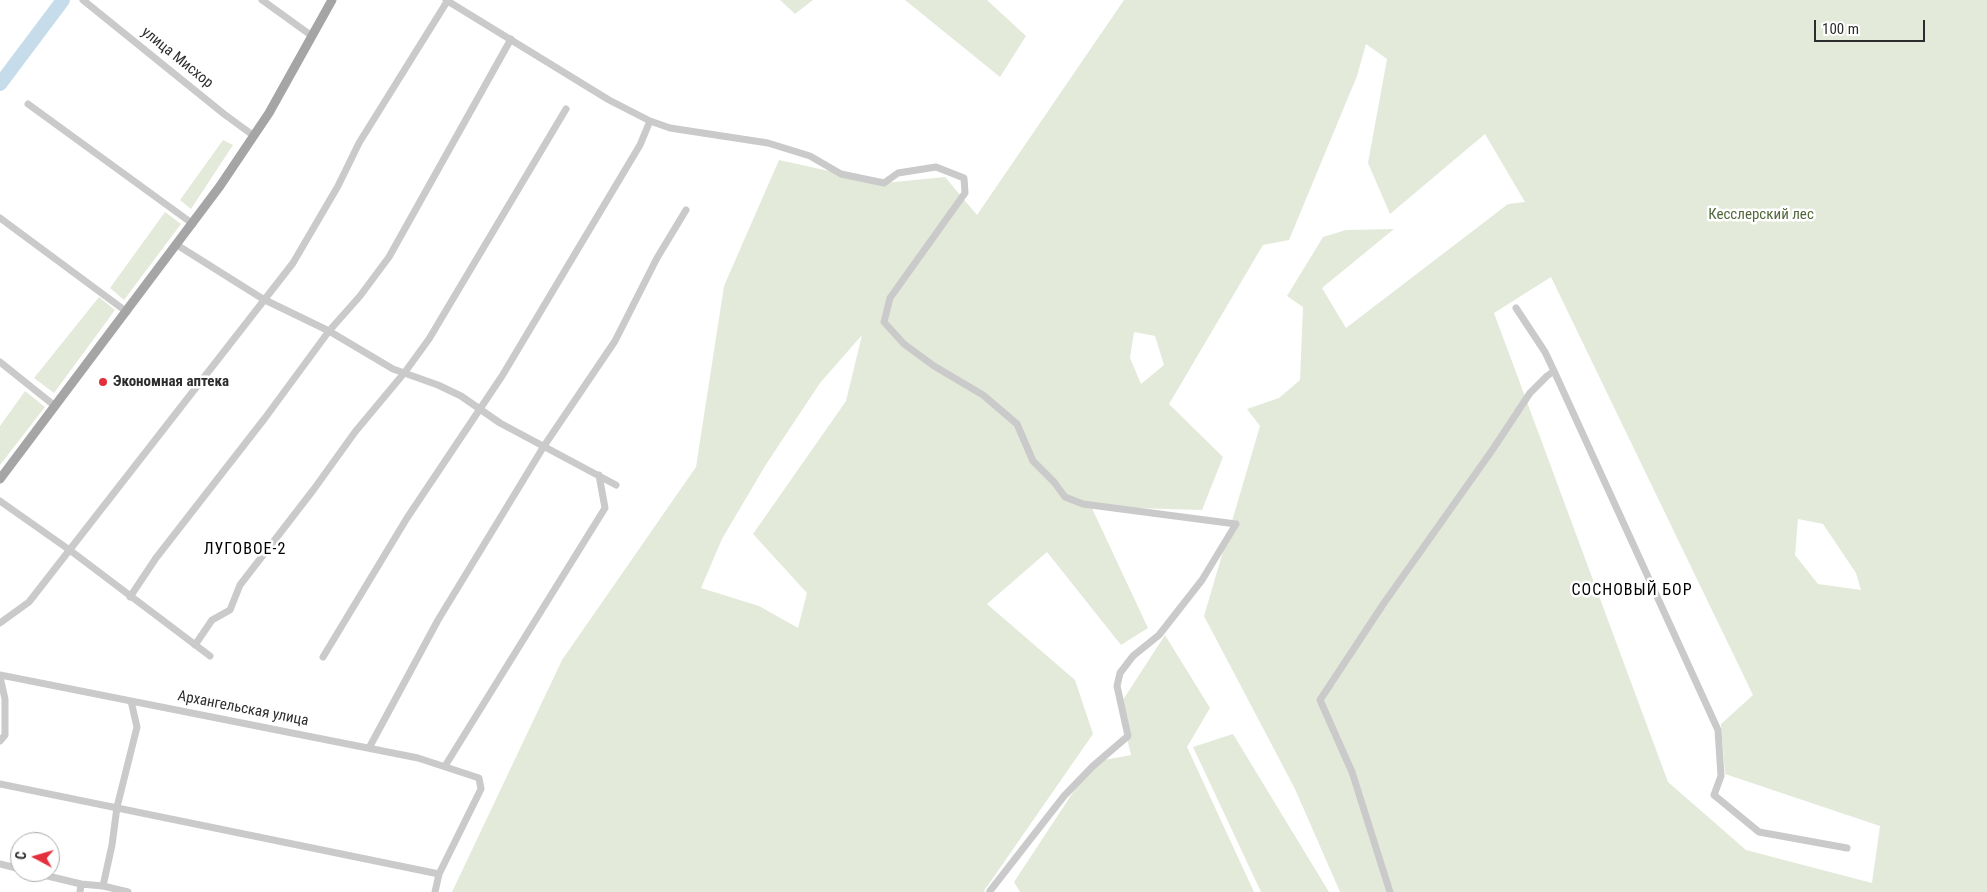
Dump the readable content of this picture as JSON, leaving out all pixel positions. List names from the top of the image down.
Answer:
{
  "streets": {
    "street": ["улица Мисхор", "Архангельская улица"]
  },
  "districts": ["ЛУГОВОЕ-2", "СОСНОВЫЙ БОР"],
  "parks": ["Кесслерский лес"],
  "places": ["Экономная аптека"],
  "scale_bar": "100 m",
  "north": "left"
}
